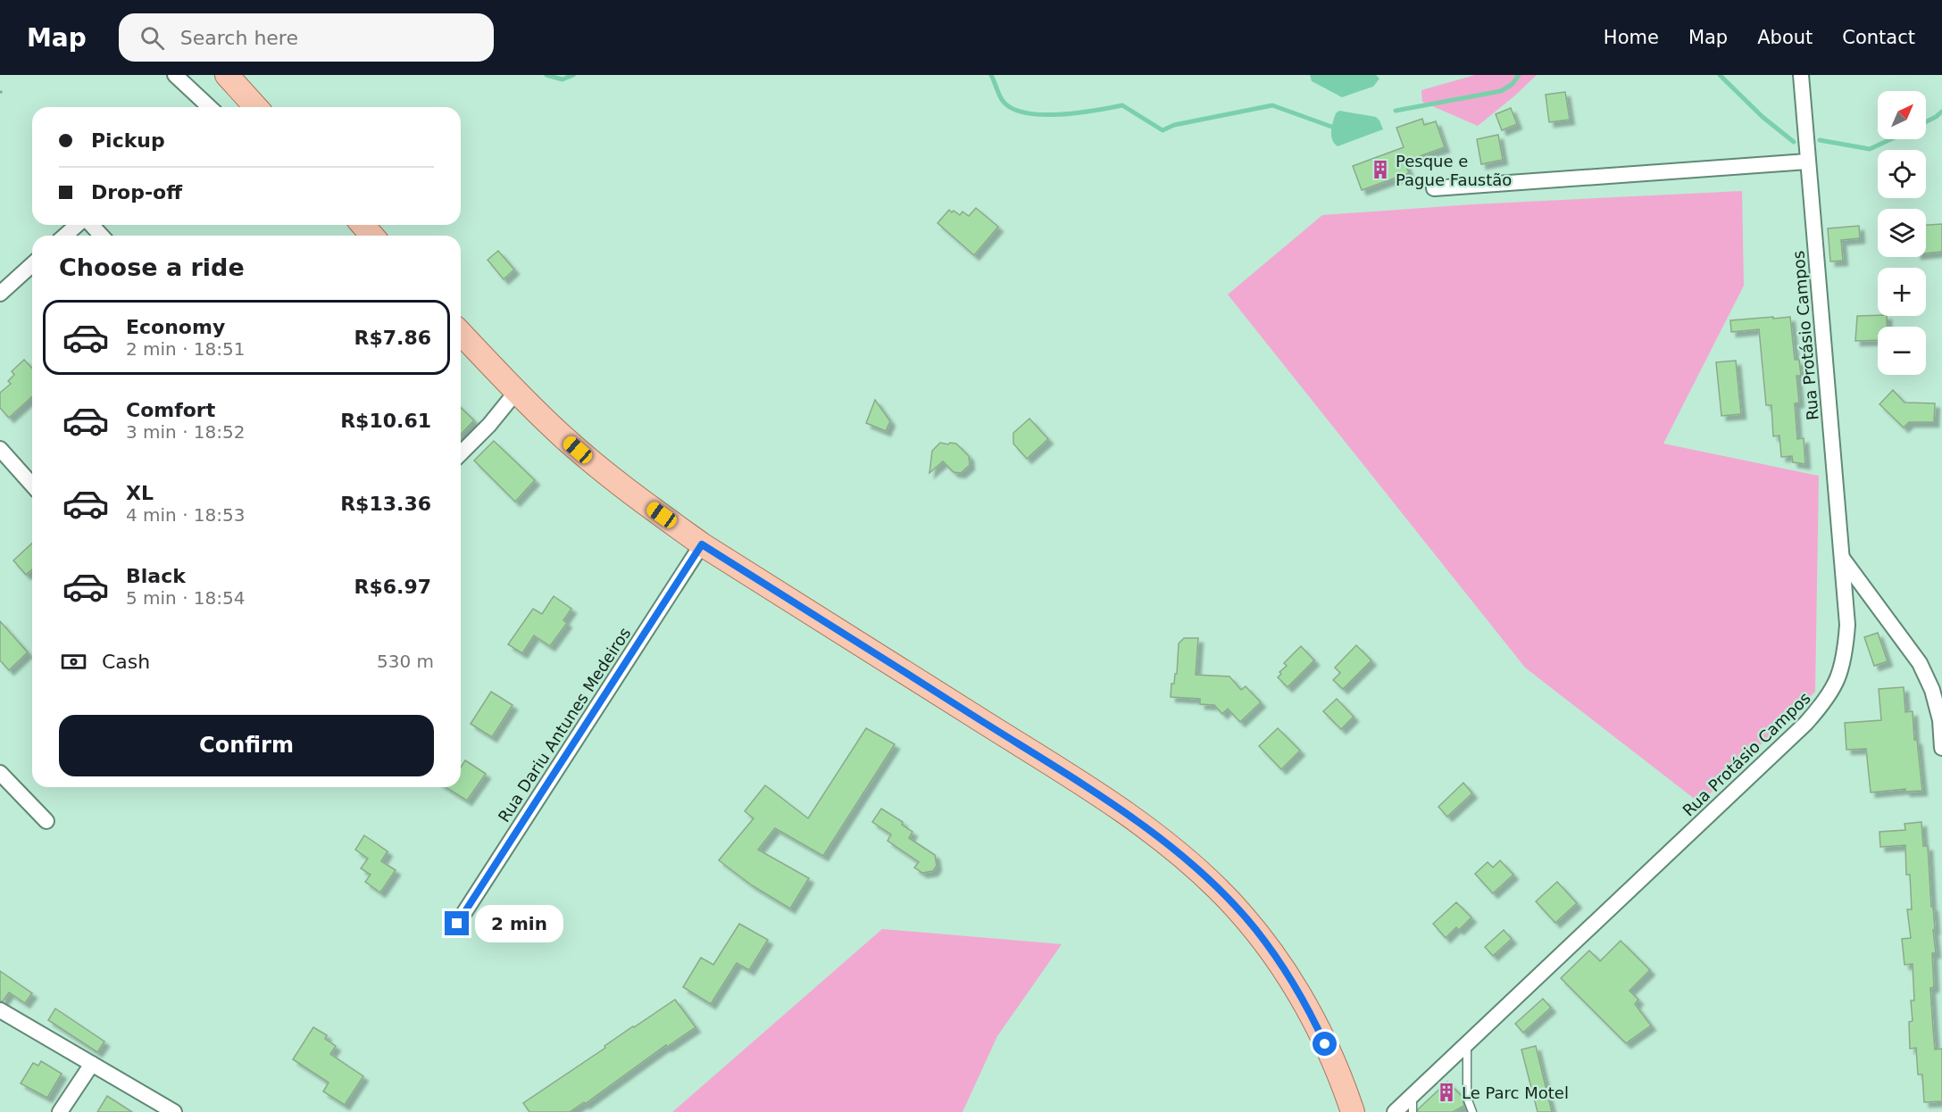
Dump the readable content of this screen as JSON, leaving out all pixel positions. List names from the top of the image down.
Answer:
{
  "streets": {
    "street": ["Rua Protásio Campos", "Rua Dariu Antunes Medeiros"]
  },
  "places": {
    "building": ["Pesque e Pague Faustão", "Le Parc Motel"]
  },
  "north": "top right",
  "page": {
    "header": "Map",
    "search": "Search here",
    "nav": [
      "Home",
      "Map",
      "About",
      "Contact"
    ],
    "map_buttons": ["+", "−"],
    "banner": ["Pickup", "Drop-off"],
    "heading": "Choose a ride",
    "list": [
      {
        "name": "Economy",
        "note": "2 min · 18:51",
        "value": "R$7.86"
      },
      {
        "name": "Comfort",
        "note": "3 min · 18:52",
        "value": "R$10.61"
      },
      {
        "name": "XL",
        "note": "4 min · 18:53",
        "value": "R$13.36"
      },
      {
        "name": "Black",
        "note": "5 min · 18:54",
        "value": "R$6.97"
      }
    ],
    "pay": ["Cash", "530 m"],
    "buttons": "Confirm",
    "bubble": "2 min"
  }
}
